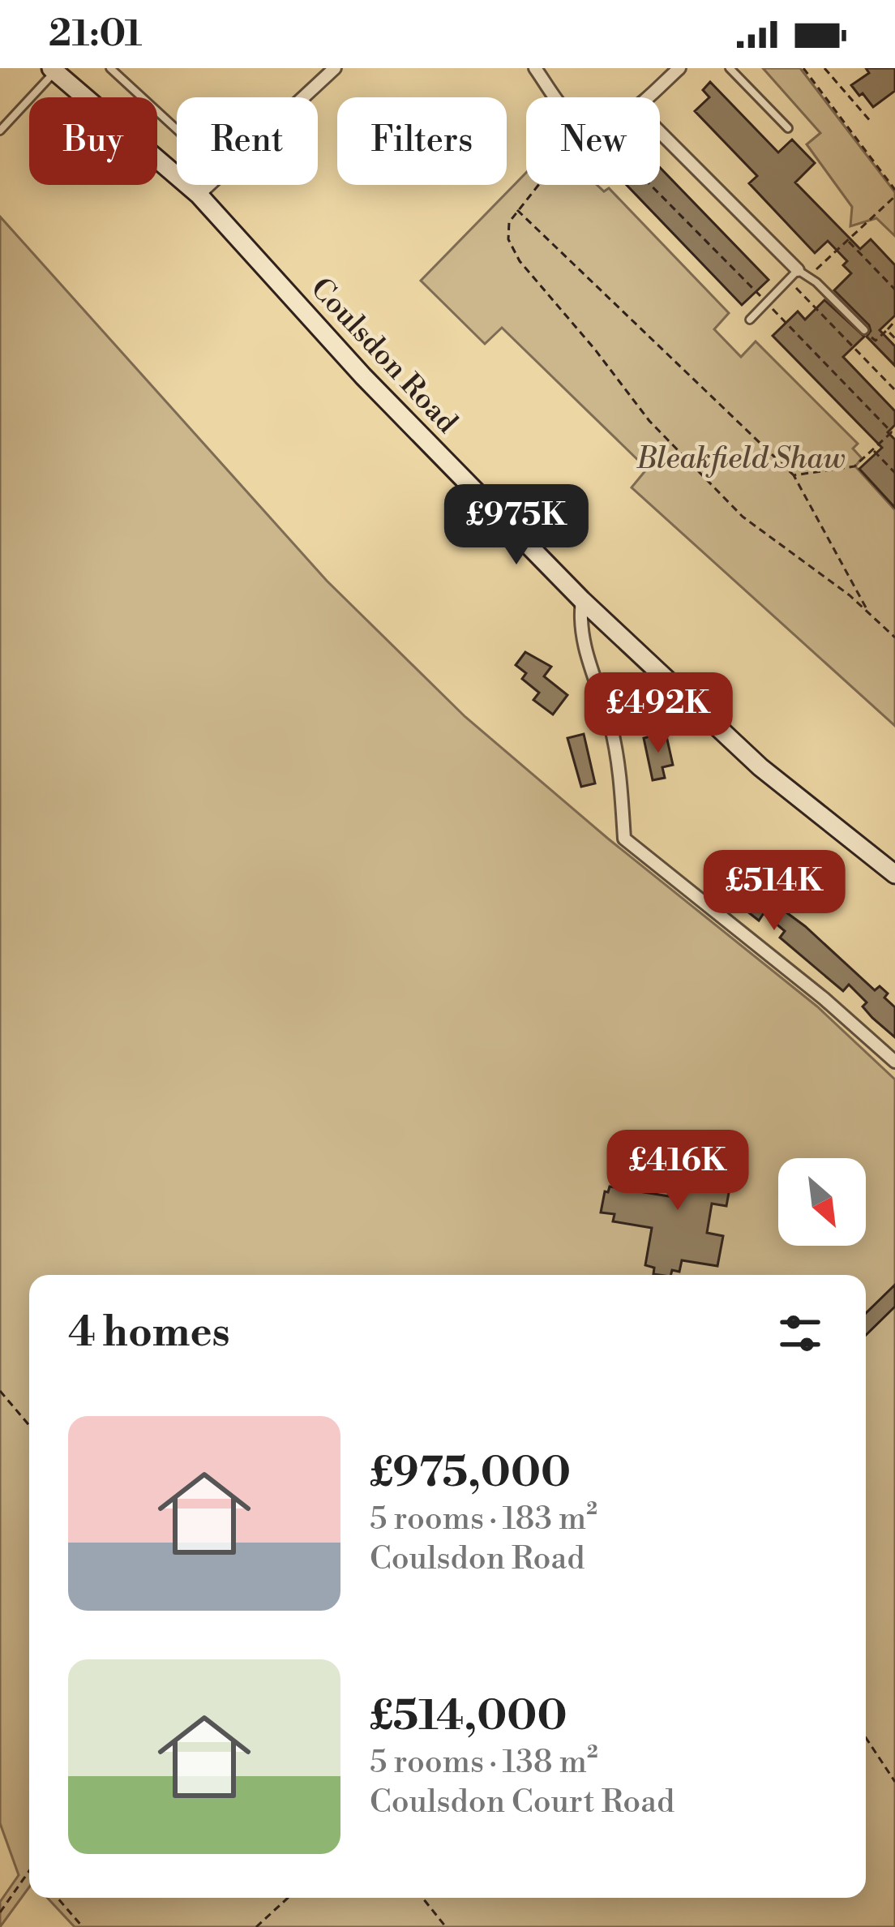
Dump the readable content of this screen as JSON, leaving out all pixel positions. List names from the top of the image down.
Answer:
{
  "streets": {
    "main road": ["Coulsdon Road"]
  },
  "parks": ["Bleakfield Shaw"],
  "north": "bottom right",
  "page": {
    "status": "21:01",
    "chip": [
      "Buy",
      "Rent",
      "Filters",
      "New"
    ],
    "price": [
      "£975K",
      "£492K",
      "£514K",
      "£416K"
    ],
    "heading": "4 homes",
    "list": [
      {
        "name": "£975,000",
        "note": "5 rooms · 183 m² · Coulsdon Road"
      },
      {
        "name": "£514,000",
        "note": "5 rooms · 138 m² · Coulsdon Court Road"
      }
    ]
  }
}
